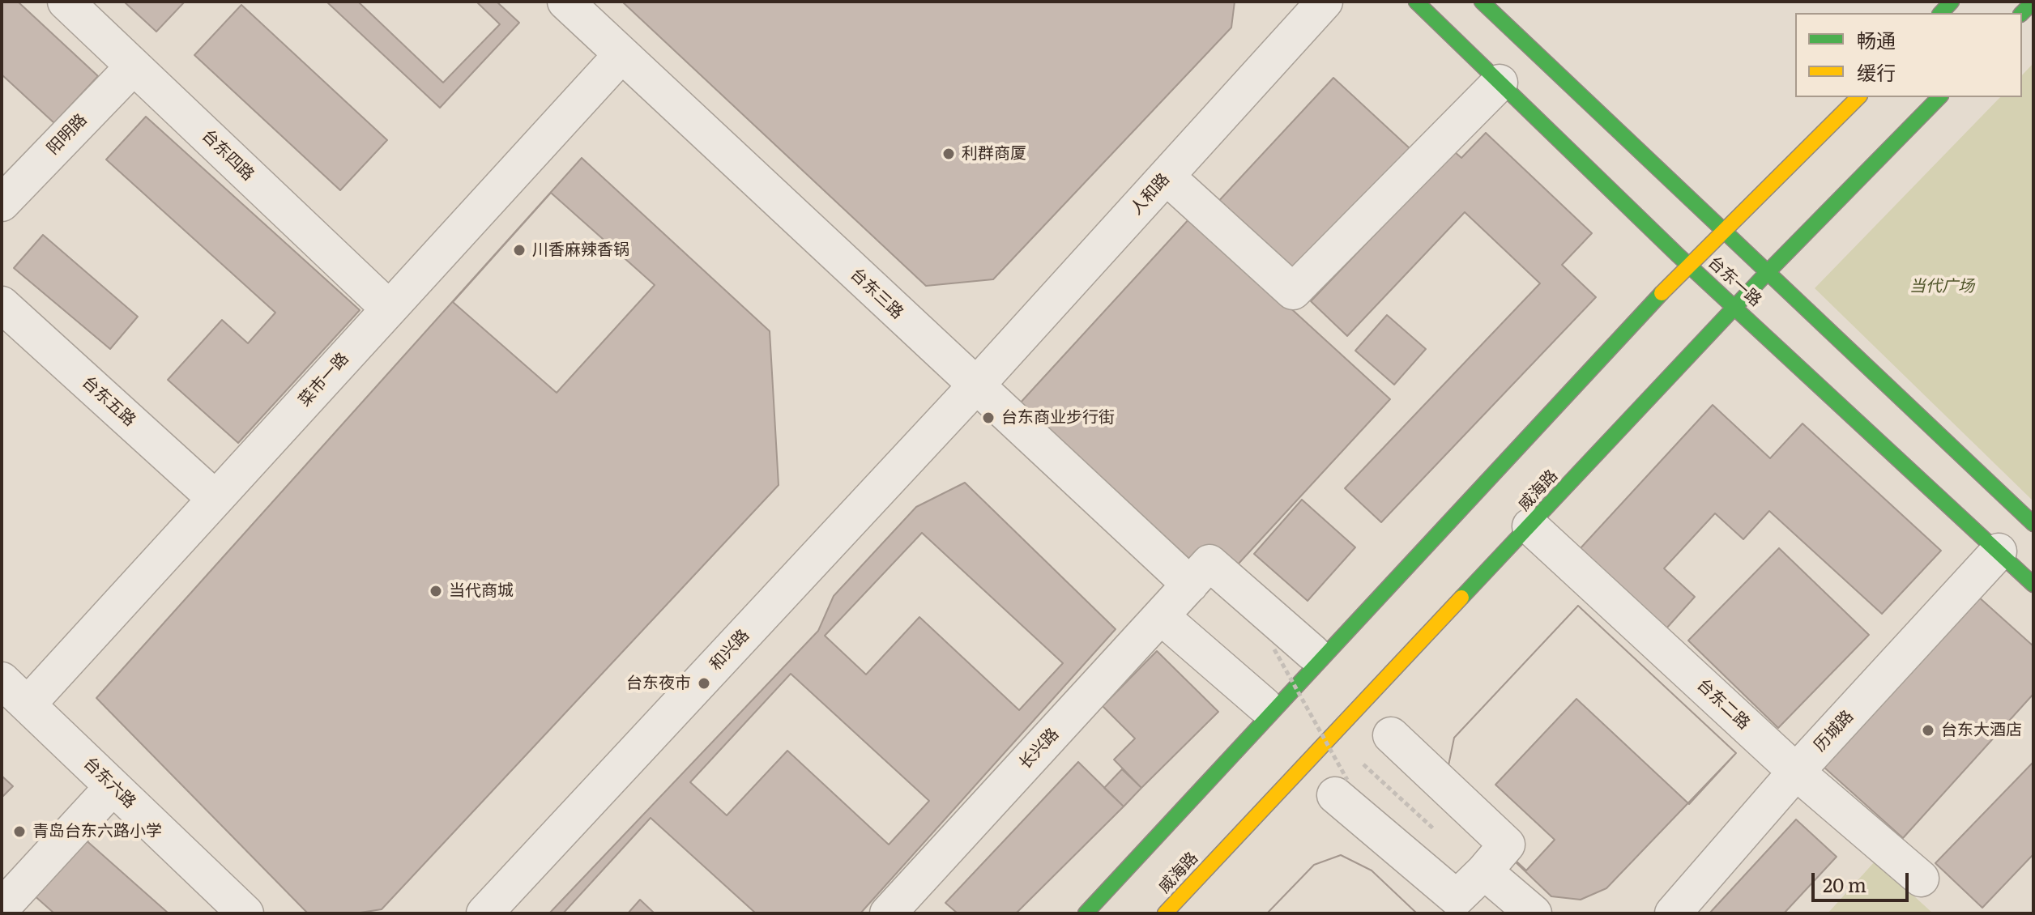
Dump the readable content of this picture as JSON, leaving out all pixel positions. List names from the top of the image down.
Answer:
{
  "streets": {
    "main road": ["台东一路", "威海路"],
    "street": [
      "阳明路",
      "台东四路",
      "人和路",
      "台东三路",
      "菜市一路",
      "台东五路",
      "和兴路",
      "台东二路",
      "历城路",
      "长兴路",
      "台东六路"
    ]
  },
  "crossings": [
    ["阳明路", "台东四路"],
    ["台东四路", "菜市一路"],
    ["人和路", "台东三路"],
    ["人和路", "和兴路"],
    ["台东一路", "威海路"],
    ["台东一路", "历城路"],
    ["台东三路", "菜市一路"],
    ["台东三路", "和兴路"],
    ["台东三路", "长兴路"],
    ["菜市一路", "台东五路"],
    ["菜市一路", "台东六路"],
    ["威海路", "台东二路"],
    ["台东二路", "历城路"]
  ],
  "parks": ["当代广场"],
  "places": [
    "利群商厦",
    "川香麻辣香锅",
    "台东商业步行街",
    "当代商城",
    "台东夜市",
    "台东大酒店",
    "青岛台东六路小学"
  ],
  "legend": ["畅通", "缓行"],
  "scale_bar": "20 m"
}
